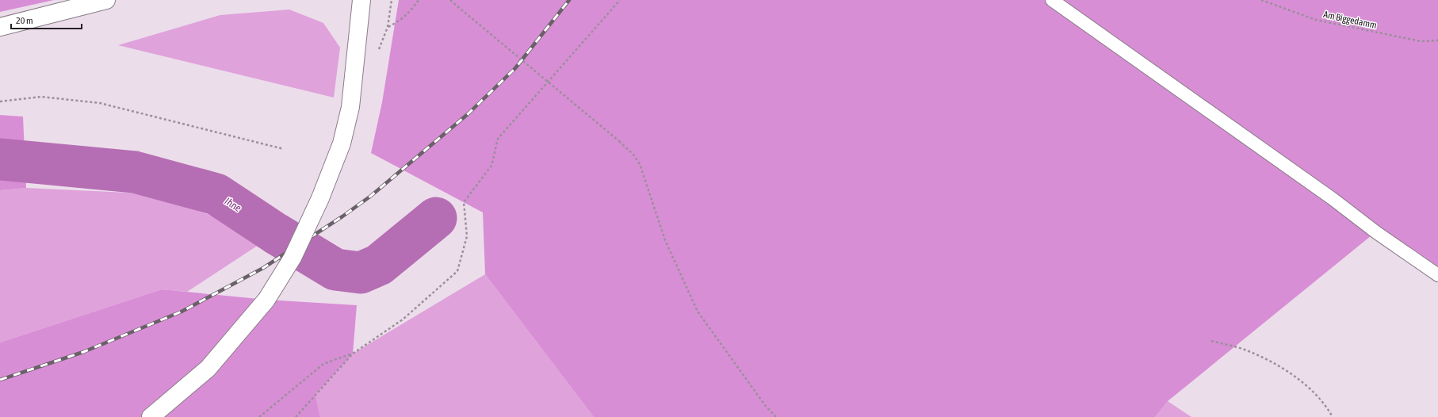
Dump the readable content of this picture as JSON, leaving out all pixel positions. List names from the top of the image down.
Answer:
{
  "streets": {
    "path": ["Am Biggedamm"]
  },
  "water": ["Ihne"],
  "scale_bar": "20 m"
}
